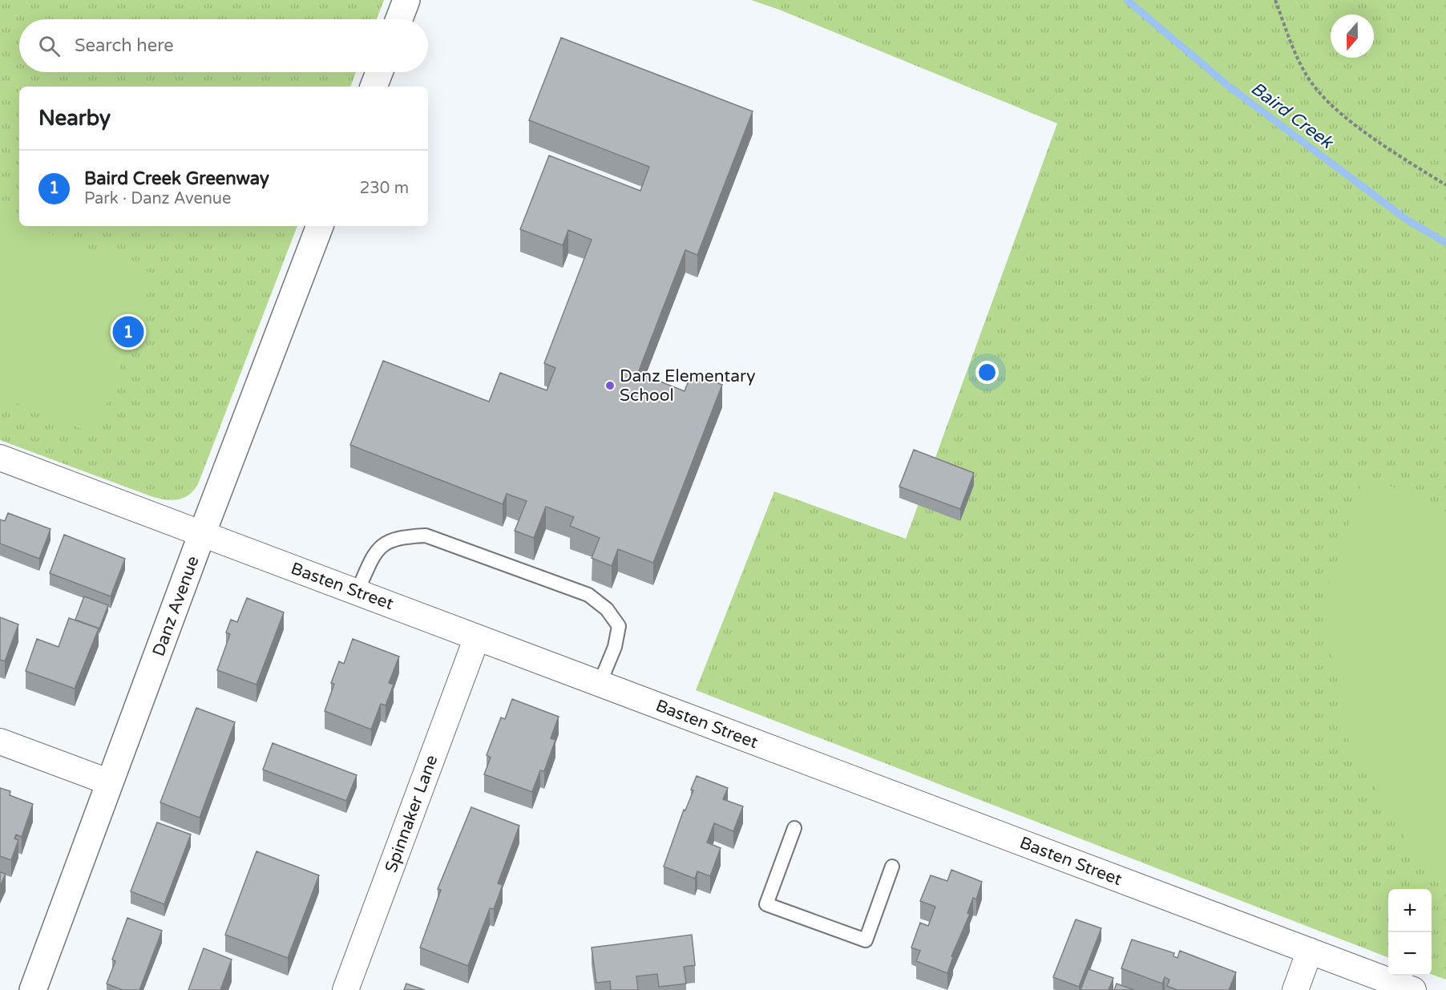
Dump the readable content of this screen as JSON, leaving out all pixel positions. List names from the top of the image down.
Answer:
{
  "streets": {
    "street": ["Basten Street", "Danz Avenue", "Spinnaker Lane"]
  },
  "crossings": [
    ["Basten Street", "Danz Avenue"],
    ["Basten Street", "Spinnaker Lane"]
  ],
  "water": ["Baird Creek"],
  "places": ["Danz Elementary School"],
  "north": "bottom",
  "page": {
    "search": "Search here",
    "heading": "Nearby",
    "list": [
      {
        "mark": "1",
        "name": "Baird Creek Greenway",
        "note": "Park · Danz Avenue",
        "value": "230 m"
      }
    ],
    "pins": "1",
    "map_buttons": ["+", "−"]
  }
}
